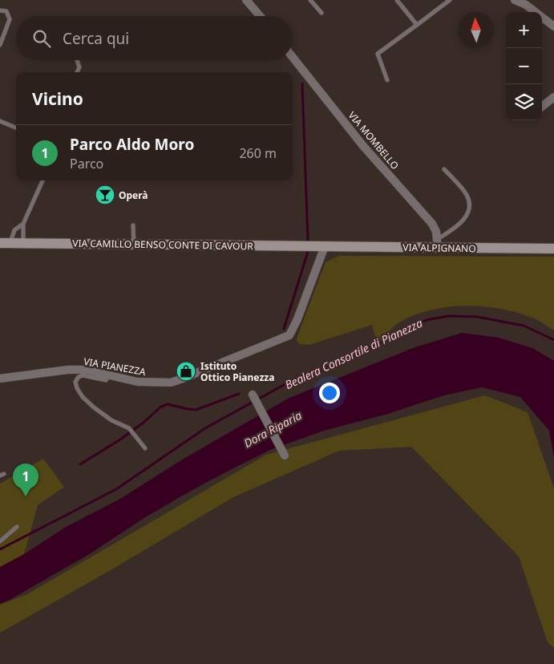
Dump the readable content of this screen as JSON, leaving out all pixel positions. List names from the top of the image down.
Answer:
{
  "streets": {
    "street": [
      "VIA MOMBELLO",
      "VIA CAMILLO BENSO CONTE DI CAVOUR",
      "VIA ALPIGNANO",
      "VIA PIANEZZA"
    ]
  },
  "crossings": [
    ["VIA MOMBELLO", "VIA ALPIGNANO"],
    ["VIA CAMILLO BENSO CONTE DI CAVOUR", "VIA ALPIGNANO"],
    ["VIA CAMILLO BENSO CONTE DI CAVOUR", "VIA PIANEZZA"],
    ["VIA ALPIGNANO", "VIA PIANEZZA"]
  ],
  "water": ["Bealera Consortile di Pianezza", "Dora Riparia"],
  "places": {
    "bar": ["Operà"],
    "shop": ["Istituto Ottico Pianezza"]
  },
  "north": "top",
  "page": {
    "map_buttons": ["+", "−"],
    "search": "Cerca qui",
    "heading": "Vicino",
    "list": [
      {
        "mark": "1",
        "name": "Parco Aldo Moro",
        "note": "Parco",
        "value": "260 m"
      }
    ],
    "pins": "1"
  }
}
